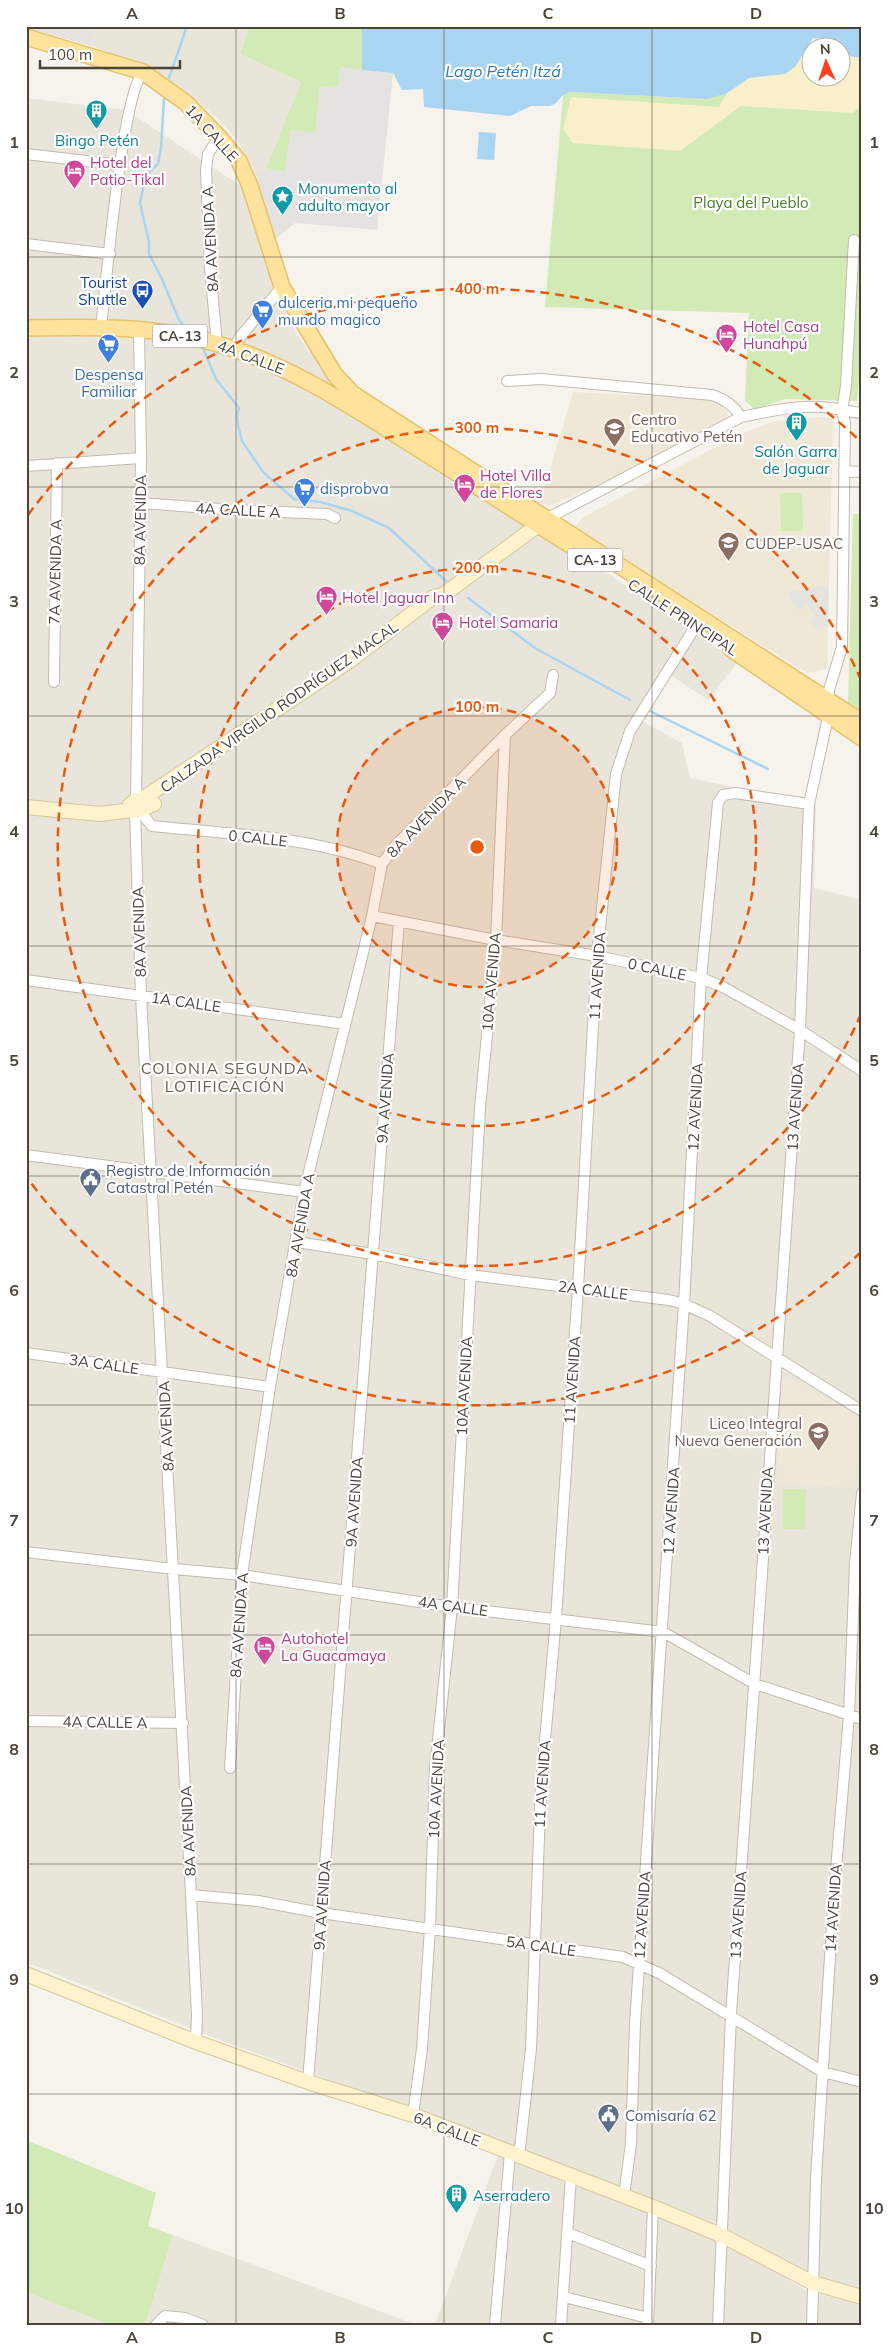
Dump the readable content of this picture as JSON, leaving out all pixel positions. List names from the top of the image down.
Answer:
{
  "streets": {
    "main road": [
      "1A CALLE",
      "CA-13",
      "4A CALLE",
      "CALLE PRINCIPAL",
      "CALZADA VIRGILIO RODRÍGUEZ MACAL",
      "6A CALLE"
    ],
    "street": [
      "8A AVENIDA A",
      "4A CALLE A",
      "8A AVENIDA",
      "7A AVENIDA A",
      "0 CALLE",
      "11 AVENIDA",
      "10A AVENIDA",
      "9A AVENIDA",
      "12 AVENIDA",
      "13 AVENIDA",
      "2A CALLE",
      "3A CALLE",
      "14 AVENIDA",
      "5A CALLE"
    ]
  },
  "crossings": [
    ["1A CALLE", "8A AVENIDA A"],
    ["1A CALLE", "8A AVENIDA"],
    ["1A CALLE", "CALLE PRINCIPAL"],
    ["8A AVENIDA A", "4A CALLE"],
    ["8A AVENIDA A", "0 CALLE"],
    ["8A AVENIDA A", "10A AVENIDA"],
    ["8A AVENIDA A", "2A CALLE"],
    ["8A AVENIDA A", "3A CALLE"],
    ["4A CALLE", "8A AVENIDA"],
    ["4A CALLE", "CALLE PRINCIPAL"],
    ["4A CALLE", "11 AVENIDA"],
    ["4A CALLE", "10A AVENIDA"],
    ["4A CALLE", "9A AVENIDA"],
    ["4A CALLE", "12 AVENIDA"],
    ["4A CALLE", "13 AVENIDA"],
    ["4A CALLE", "14 AVENIDA"],
    ["4A CALLE A", "8A AVENIDA"],
    ["8A AVENIDA", "CALZADA VIRGILIO RODRÍGUEZ MACAL"],
    ["8A AVENIDA", "0 CALLE"],
    ["8A AVENIDA", "3A CALLE"],
    ["8A AVENIDA", "5A CALLE"],
    ["8A AVENIDA", "6A CALLE"],
    ["CALLE PRINCIPAL", "CALZADA VIRGILIO RODRÍGUEZ MACAL"],
    ["CALLE PRINCIPAL", "11 AVENIDA"],
    ["CALLE PRINCIPAL", "13 AVENIDA"],
    ["CALZADA VIRGILIO RODRÍGUEZ MACAL", "0 CALLE"],
    ["0 CALLE", "11 AVENIDA"],
    ["0 CALLE", "10A AVENIDA"],
    ["0 CALLE", "9A AVENIDA"],
    ["0 CALLE", "12 AVENIDA"],
    ["0 CALLE", "13 AVENIDA"],
    ["11 AVENIDA", "2A CALLE"],
    ["11 AVENIDA", "5A CALLE"],
    ["11 AVENIDA", "6A CALLE"],
    ["10A AVENIDA", "2A CALLE"],
    ["10A AVENIDA", "5A CALLE"],
    ["10A AVENIDA", "6A CALLE"],
    ["9A AVENIDA", "2A CALLE"],
    ["9A AVENIDA", "5A CALLE"],
    ["9A AVENIDA", "6A CALLE"],
    ["12 AVENIDA", "13 AVENIDA"],
    ["12 AVENIDA", "2A CALLE"],
    ["12 AVENIDA", "5A CALLE"],
    ["12 AVENIDA", "6A CALLE"],
    ["13 AVENIDA", "2A CALLE"],
    ["13 AVENIDA", "5A CALLE"],
    ["13 AVENIDA", "6A CALLE"],
    ["14 AVENIDA", "5A CALLE"],
    ["14 AVENIDA", "6A CALLE"]
  ],
  "districts": ["COLONIA SEGUNDA LOTIFICACIÓN"],
  "water": ["Lago Petén Itzá"],
  "parks": ["Playa del Pueblo"],
  "places": {
    "building": ["Bingo Petén", "Salón Garra de Jaguar", "Aserradero"],
    "hotel": [
      "Hotel del Patio-Tikal",
      "Hotel Casa Hunahpú",
      "Hotel Villa de Flores",
      "Hotel Jaguar Inn",
      "Hotel Samaria",
      "Autohotel La Guacamaya"
    ],
    "place": ["Monumento al adulto mayor"],
    "bus stop": ["Tourist Shuttle"],
    "supermarket": ["dulceria mi pequeño mundo magico", "Despensa Familiar", "disprobva"],
    "school or university": ["Centro Educativo Petén", "CUDEP-USAC", "Liceo Integral Nueva Generación"],
    "public building": ["Registro de Información Catastral Petén", "Comisaría 62"]
  },
  "scale_bar": "100 m",
  "north": "top",
  "grid": {
    "columns": [
      "A",
      "B",
      "C",
      "D"
    ],
    "rows": [
      "1",
      "2",
      "3",
      "4",
      "5",
      "6",
      "7",
      "8",
      "9",
      "10"
    ]
  },
  "rings": [
    "400 m",
    "300 m",
    "200 m",
    "100 m"
  ]
}
